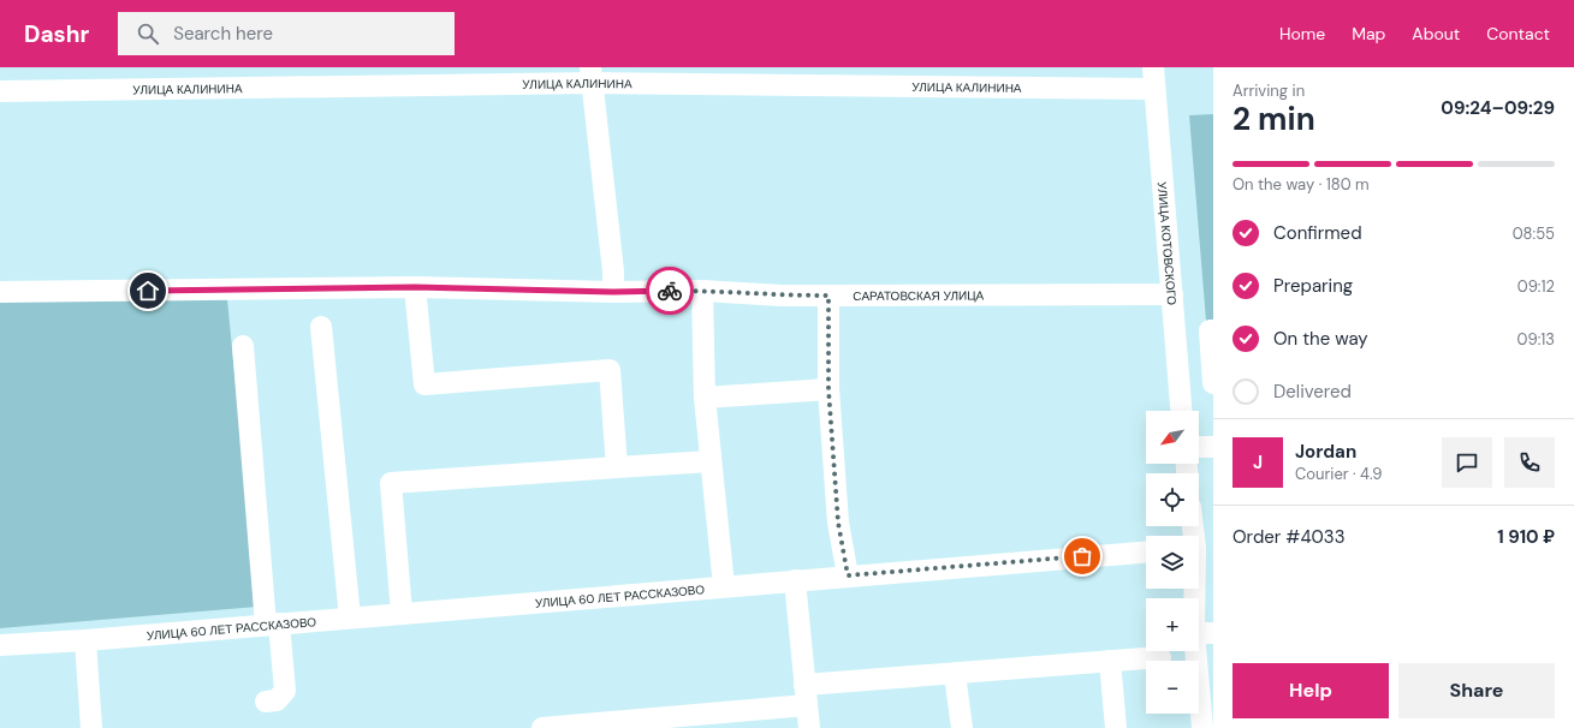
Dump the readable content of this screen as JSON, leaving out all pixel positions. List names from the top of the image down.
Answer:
{
  "streets": {
    "street": [
      "УЛИЦА КАЛИНИНА",
      "УЛИЦА КОТОВСКОГО",
      "САРАТОВСКАЯ УЛИЦА",
      "УЛИЦА 60 ЛЕТ РАССКАЗОВО"
    ]
  },
  "crossings": [
    ["УЛИЦА КАЛИНИНА", "УЛИЦА КОТОВСКОГО"],
    ["УЛИЦА КОТОВСКОГО", "САРАТОВСКАЯ УЛИЦА"]
  ],
  "north": "bottom left",
  "page": {
    "header": "Dashr",
    "search": "Search here",
    "nav": [
      "Home",
      "Map",
      "About",
      "Contact"
    ],
    "heading": ["2 min", "Arriving in", "09:24–09:29"],
    "panel": [
      "Jordan",
      "Courier · 4.9",
      "Order #4033",
      "1 910 ₽"
    ],
    "bar": "On the way · 180 m",
    "list": [
      ["Confirmed", "08:55"],
      ["Preparing", "09:12"],
      ["On the way", "09:13"],
      "Delivered"
    ],
    "map_buttons": ["+", "−"],
    "round": "J",
    "buttons": ["Help", "Share"]
  }
}
